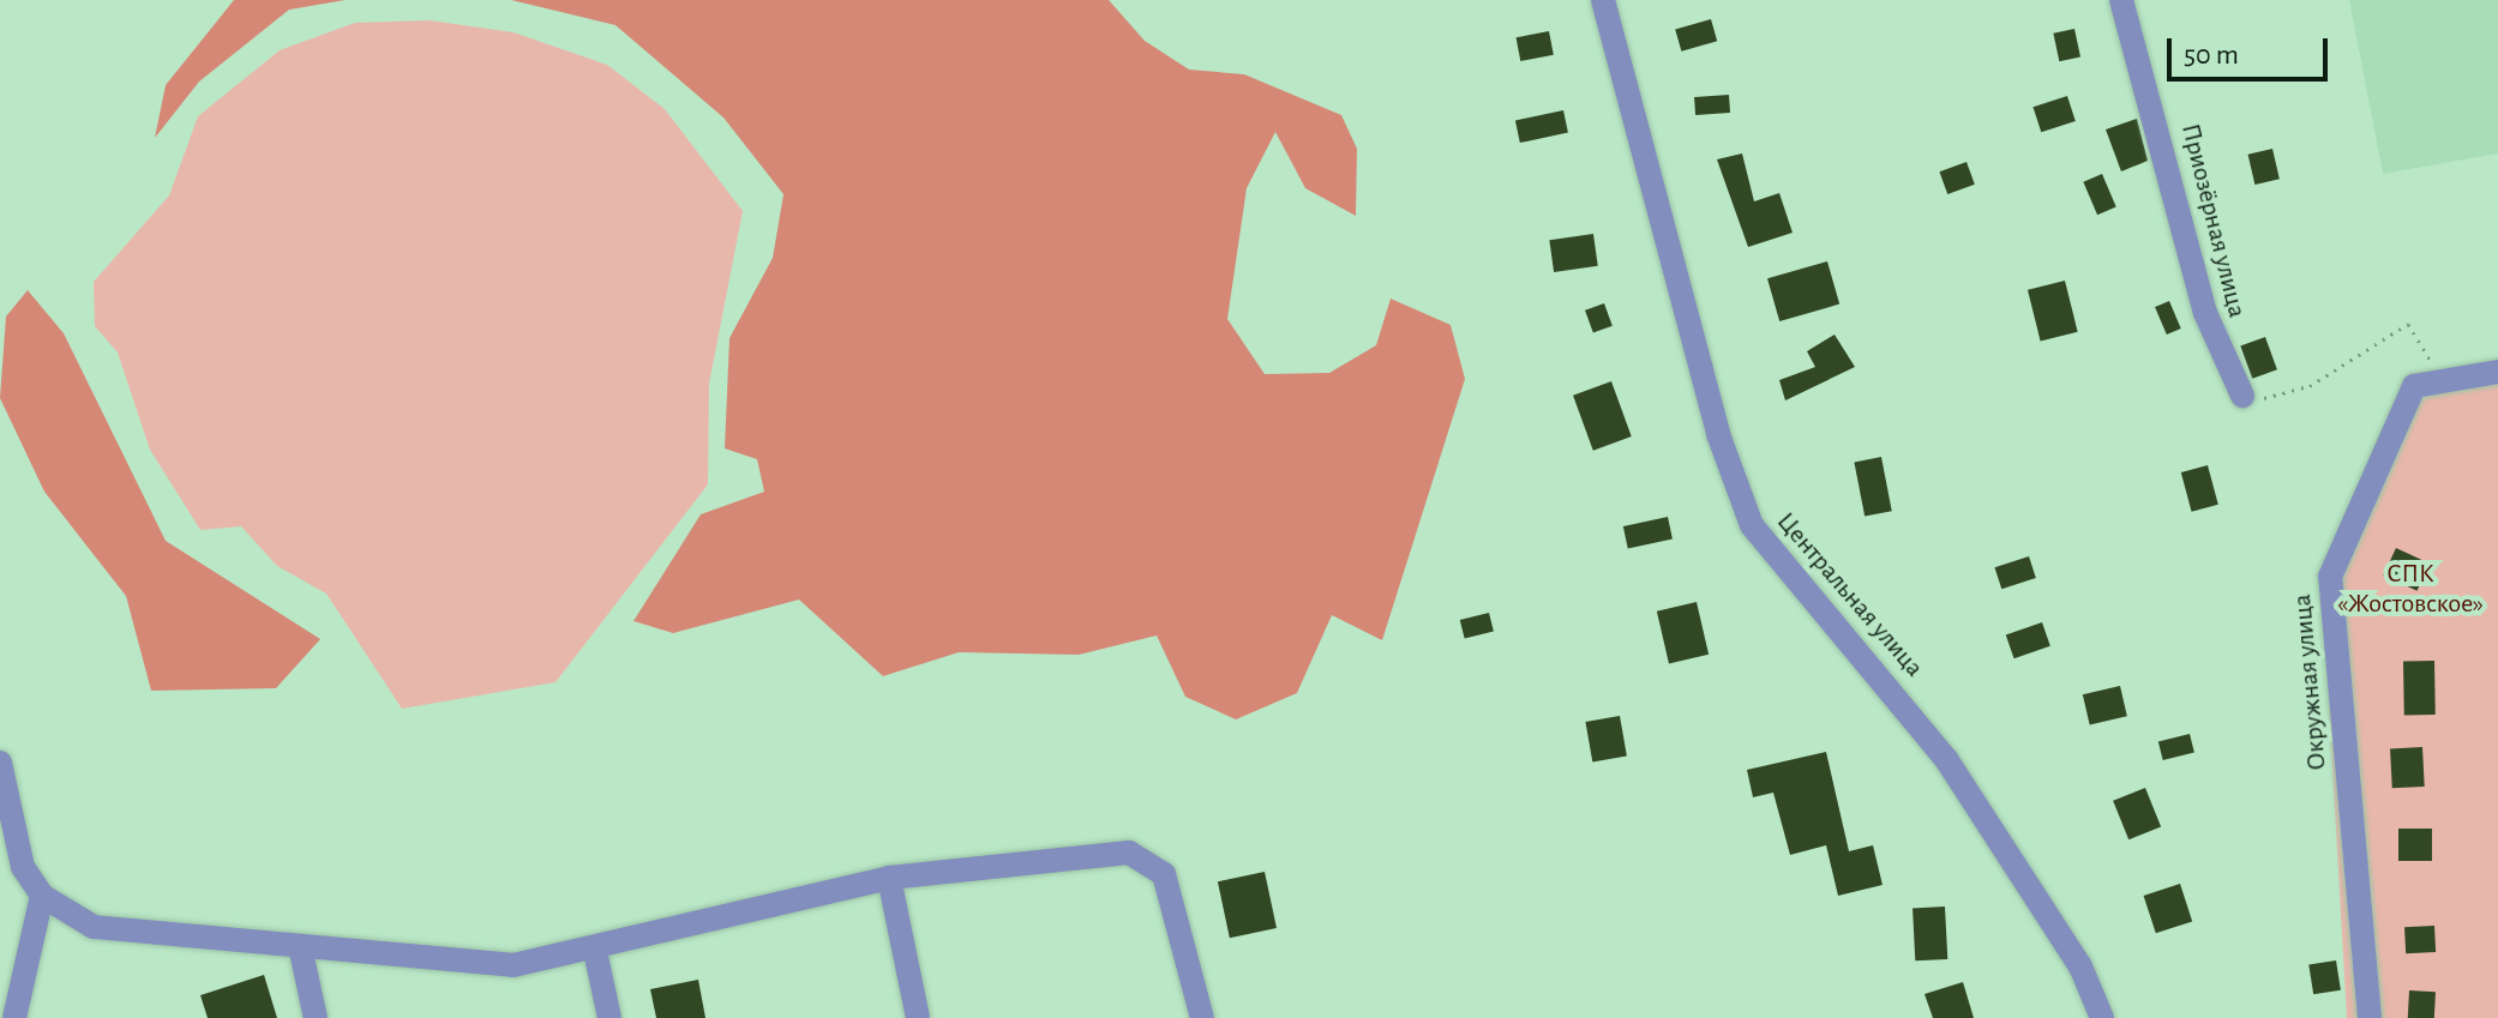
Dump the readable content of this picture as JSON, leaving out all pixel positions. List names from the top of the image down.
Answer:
{
  "streets": {
    "street": ["Приозёрная улица", "Центральная улица", "Окружная улица"]
  },
  "parks": ["СПК «Жостовское»"],
  "scale_bar": "50 m"
}
